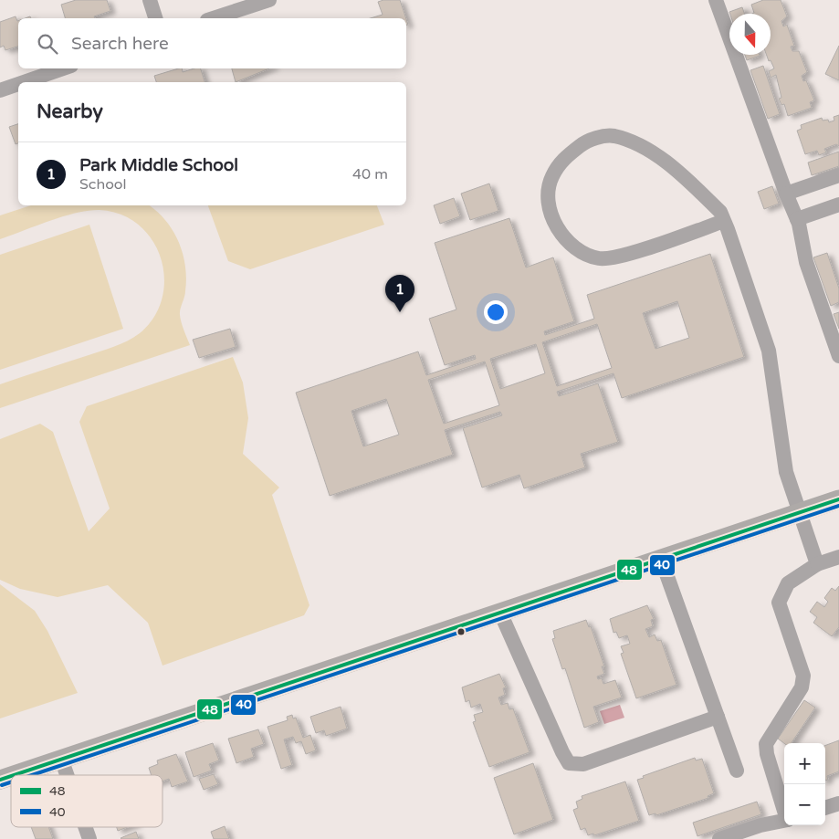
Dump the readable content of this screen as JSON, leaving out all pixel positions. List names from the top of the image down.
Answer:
{
  "lines": ["transit line 48", "transit line 40"],
  "legend": ["48", "40"],
  "north": "bottom",
  "page": {
    "search": "Search here",
    "heading": "Nearby",
    "list": [
      {
        "mark": "1",
        "name": "Park Middle School",
        "note": "School",
        "value": "40 m"
      }
    ],
    "pins": "1",
    "map_buttons": ["+", "−"]
  }
}
